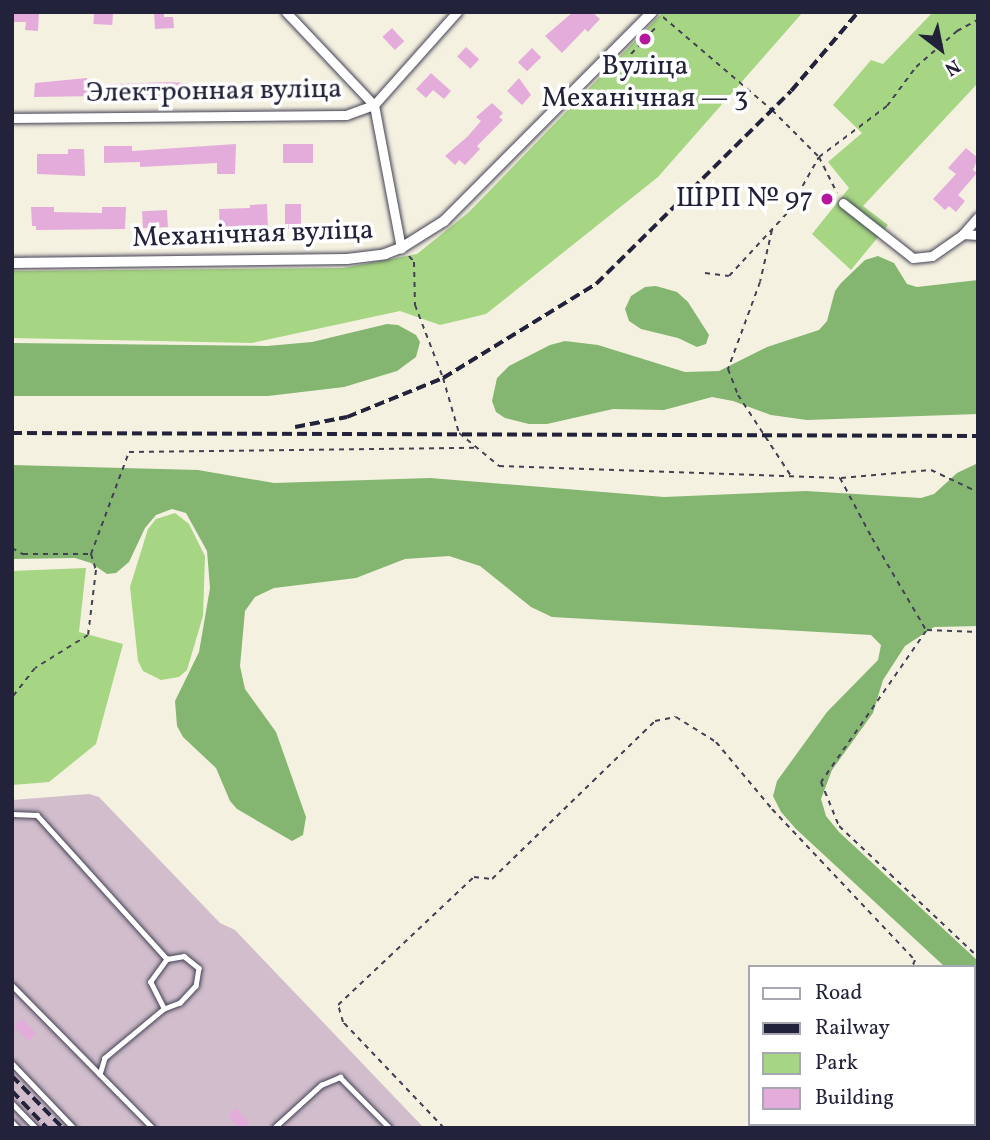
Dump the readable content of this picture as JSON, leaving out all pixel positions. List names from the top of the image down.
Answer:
{
  "streets": {
    "street": ["Электронная вуліца", "Механічная вуліца"]
  },
  "places": ["Вуліца Механічная — 3", "ШРП № 97"],
  "legend": [
    "Road",
    "Railway",
    "Park",
    "Building"
  ],
  "north": "bottom right"
}
